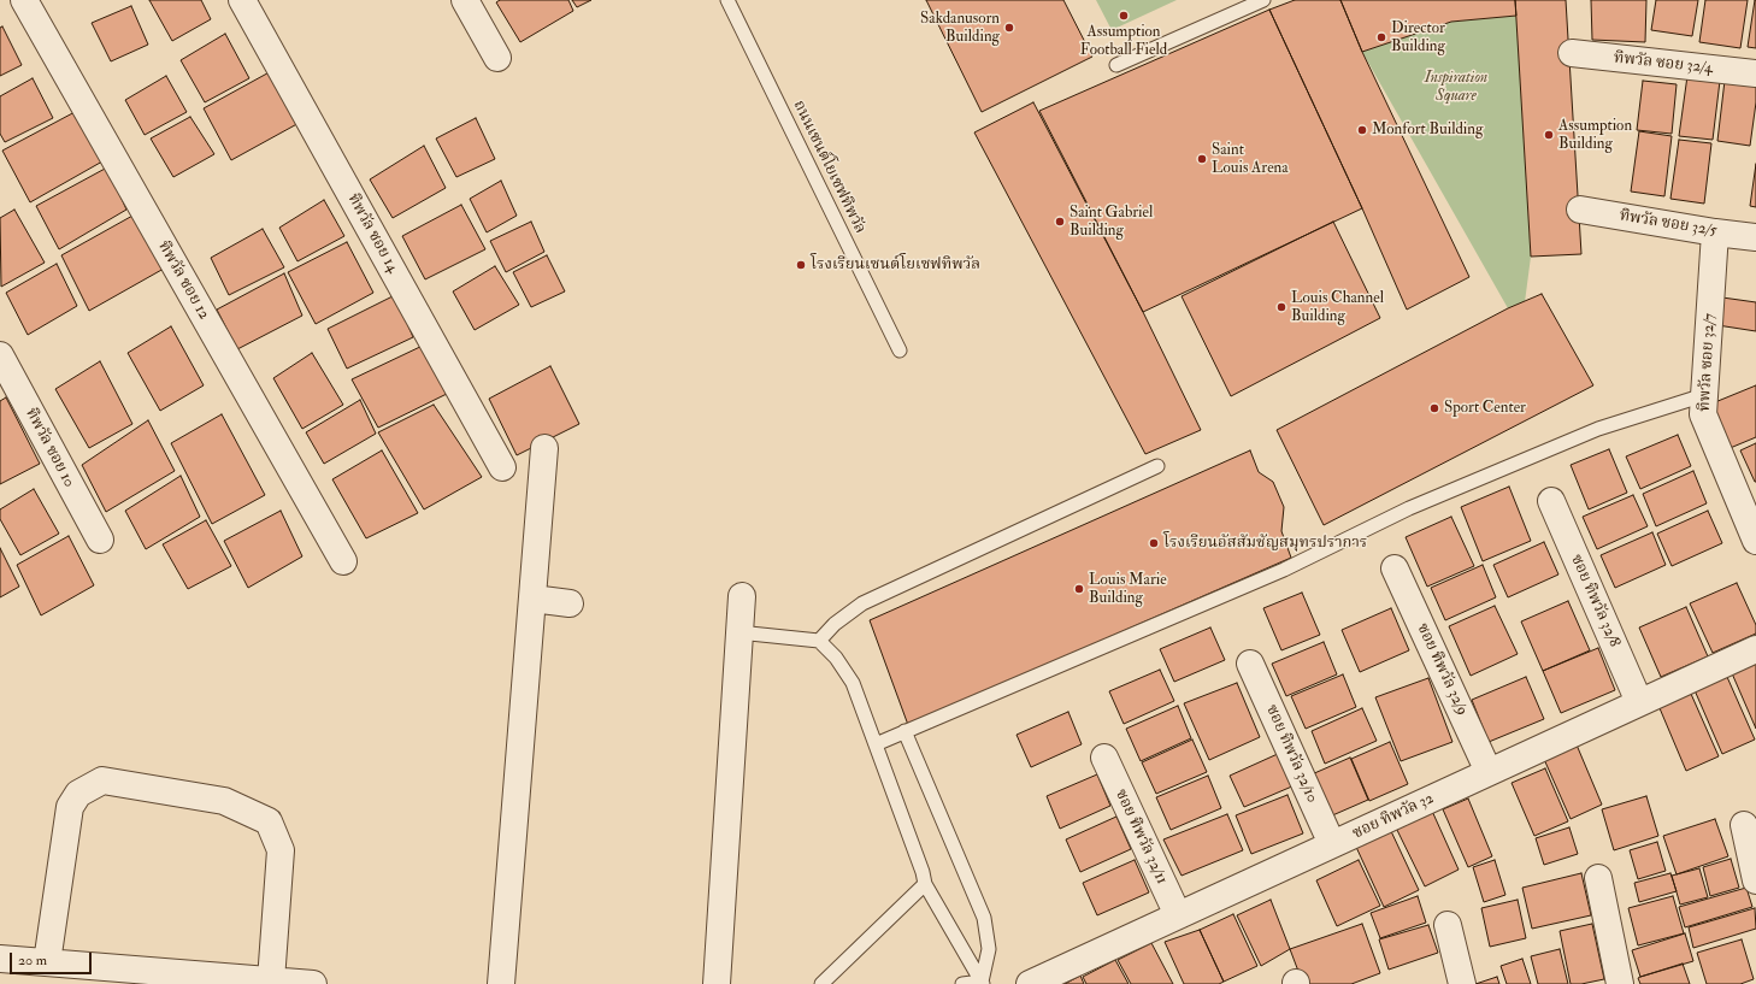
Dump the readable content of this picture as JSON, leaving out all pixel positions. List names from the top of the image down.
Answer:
{
  "streets": {
    "street": [
      "ทิพวัล ซอย 32/4",
      "ทิพวัล ซอย 32/5",
      "ทิพวัล ซอย 14",
      "ทิพวัล ซอย 12",
      "ทิพวัล ซอย 32/7",
      "ทิพวัล ซอย 10",
      "ซอย ทิพวัล 32/8",
      "ซอย ทิพวัล 32/9",
      "ซอย ทิพวัล 32/10",
      "ซอย ทิพวัล 32",
      "ซอย ทิพวัล 32/11"
    ],
    "lane": ["ถนนเซนต์โยเซฟทิพวัล"]
  },
  "crossings": [
    ["ทิพวัล ซอย 32/5", "ทิพวัล ซอย 32/7"],
    ["ซอย ทิพวัล 32/8", "ซอย ทิพวัล 32"],
    ["ซอย ทิพวัล 32/9", "ซอย ทิพวัล 32"],
    ["ซอย ทิพวัล 32/10", "ซอย ทิพวัล 32"],
    ["ซอย ทิพวัล 32", "ซอย ทิพวัล 32/11"]
  ],
  "parks": ["Inspiration Square"],
  "places": [
    "Assumption Football Field",
    "Sakdanusorn Building",
    "Director Building",
    "Monfort Building",
    "Assumption Building",
    "Saint Louis Arena",
    "Saint Gabriel Building",
    "โรงเรียนเซนต์โยเซฟทิพวัล",
    "Louis Channel Building",
    "Sport Center",
    "โรงเรียนอัสสัมชัญสมุทรปราการ",
    "Louis Marie Building"
  ],
  "scale_bar": "20 m"
}
